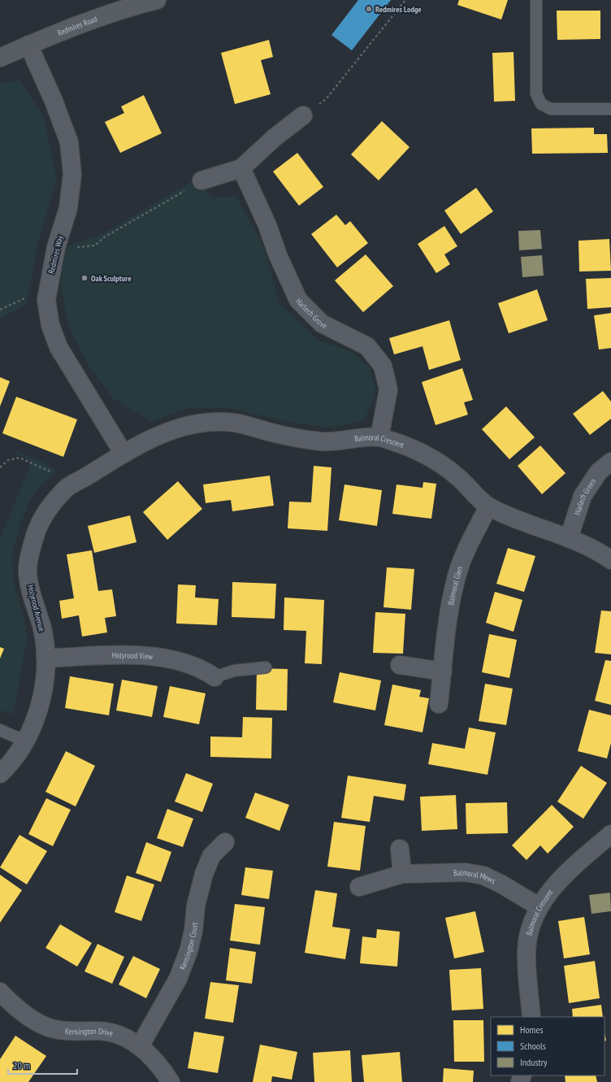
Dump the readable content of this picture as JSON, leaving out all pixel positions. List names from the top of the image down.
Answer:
{
  "streets": {
    "street": [
      "Redmires Road",
      "Redmires Way",
      "Harlech Grove",
      "Balmoral Crescent",
      "Harlech Green",
      "Balmoral Glen",
      "Holyrood Avenue",
      "Holyrood View",
      "Balmoral Mews",
      "Kensington Court",
      "Kensington Drive"
    ]
  },
  "crossings": [
    ["Redmires Road", "Redmires Way"],
    ["Redmires Way", "Balmoral Crescent"],
    ["Redmires Way", "Holyrood Avenue"],
    ["Harlech Grove", "Balmoral Crescent"],
    ["Balmoral Crescent", "Harlech Green"],
    ["Balmoral Crescent", "Balmoral Glen"],
    ["Balmoral Crescent", "Holyrood Avenue"],
    ["Balmoral Crescent", "Balmoral Mews"],
    ["Holyrood Avenue", "Holyrood View"],
    ["Kensington Court", "Kensington Drive"]
  ],
  "places": ["Redmires Lodge", "Oak Sculpture"],
  "legend": ["Homes", "Schools", "Industry"],
  "scale_bar": "20 m"
}
